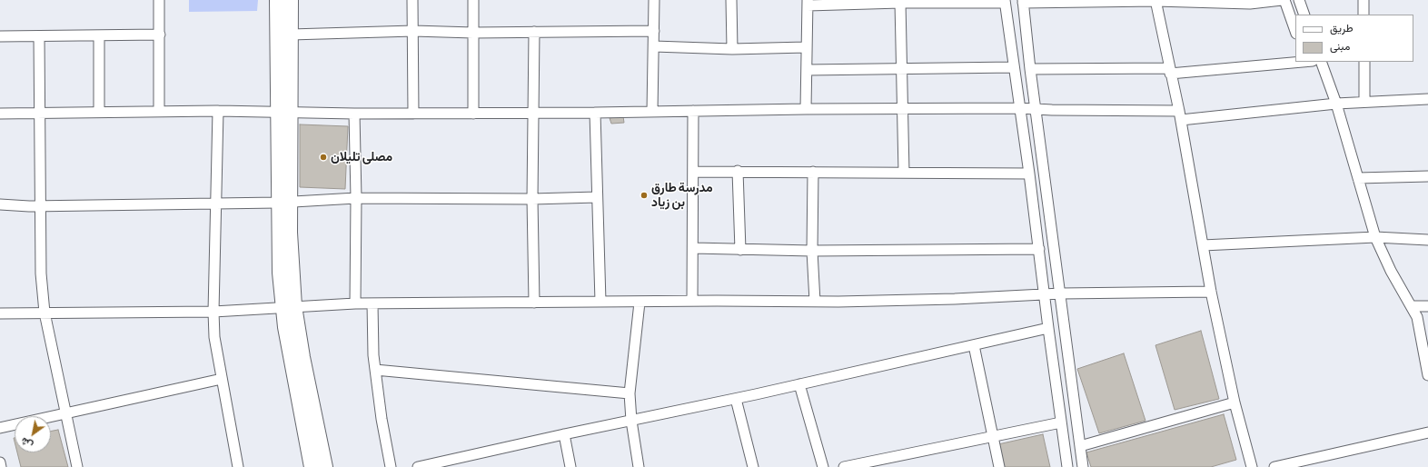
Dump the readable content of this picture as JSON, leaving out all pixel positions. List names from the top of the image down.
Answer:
{
  "places": ["مصلى تليلان", "مدرسة طارق بن زياد"],
  "legend": ["طريق", "مبنى"],
  "north": "bottom left"
}
